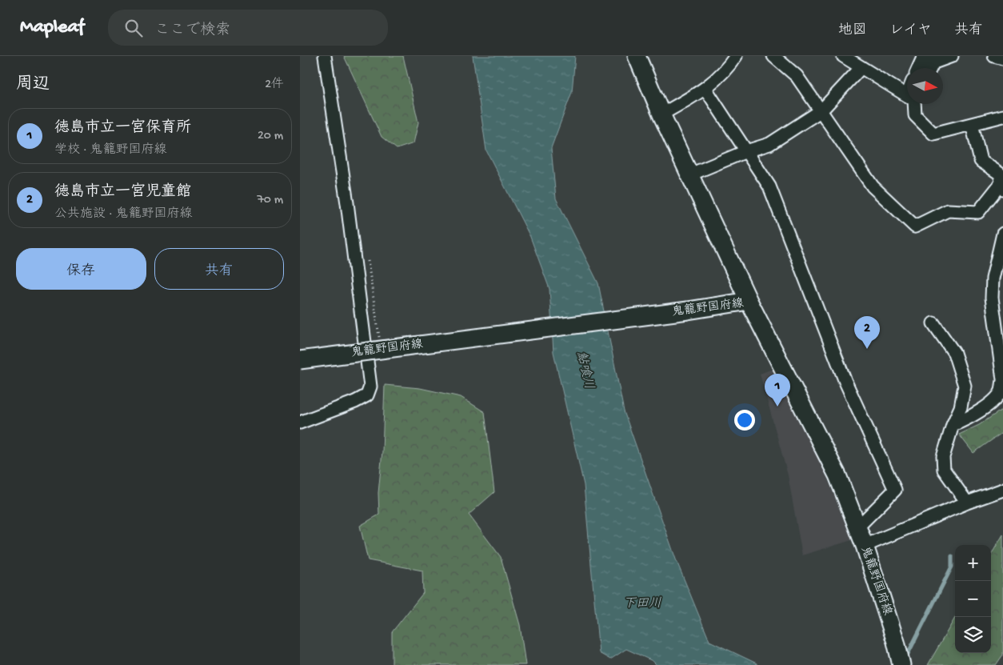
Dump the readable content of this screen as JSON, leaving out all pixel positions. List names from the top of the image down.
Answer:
{
  "streets": {
    "main road": ["鬼籠野国府線"]
  },
  "water": ["鮎喰川", "下田川"],
  "north": "right",
  "page": {
    "header": "Mapleaf",
    "search": "ここで検索",
    "nav": ["地図", "レイヤ", "共有"],
    "heading": ["周辺", "2件"],
    "list": [
      {
        "mark": "1",
        "name": "徳島市立一宮保育所",
        "note": "学校 · 鬼籠野国府線",
        "value": "20 m"
      },
      {
        "mark": "2",
        "name": "徳島市立一宮児童館",
        "note": "公共施設 · 鬼籠野国府線",
        "value": "70 m"
      }
    ],
    "buttons": ["保存", "共有"],
    "pins": ["2", "1"],
    "map_buttons": ["+", "−"]
  }
}
